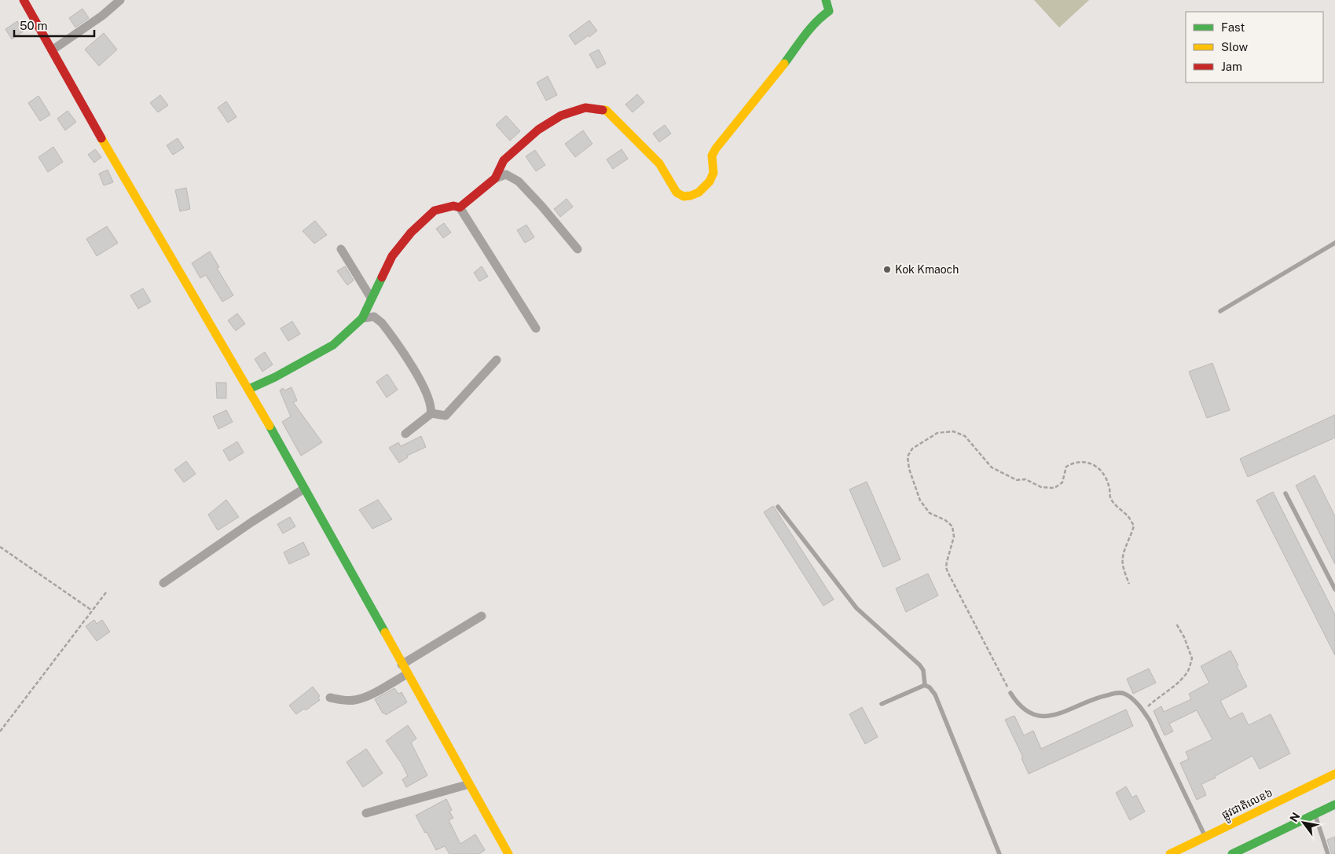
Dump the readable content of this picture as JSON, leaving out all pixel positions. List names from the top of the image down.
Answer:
{
  "streets": {
    "main road": ["ផ្លូវជាតិលេខ៦"]
  },
  "places": ["Kok Kmaoch"],
  "legend": ["Fast", "Slow", "Jam"],
  "scale_bar": "50 m",
  "north": "top left"
}
